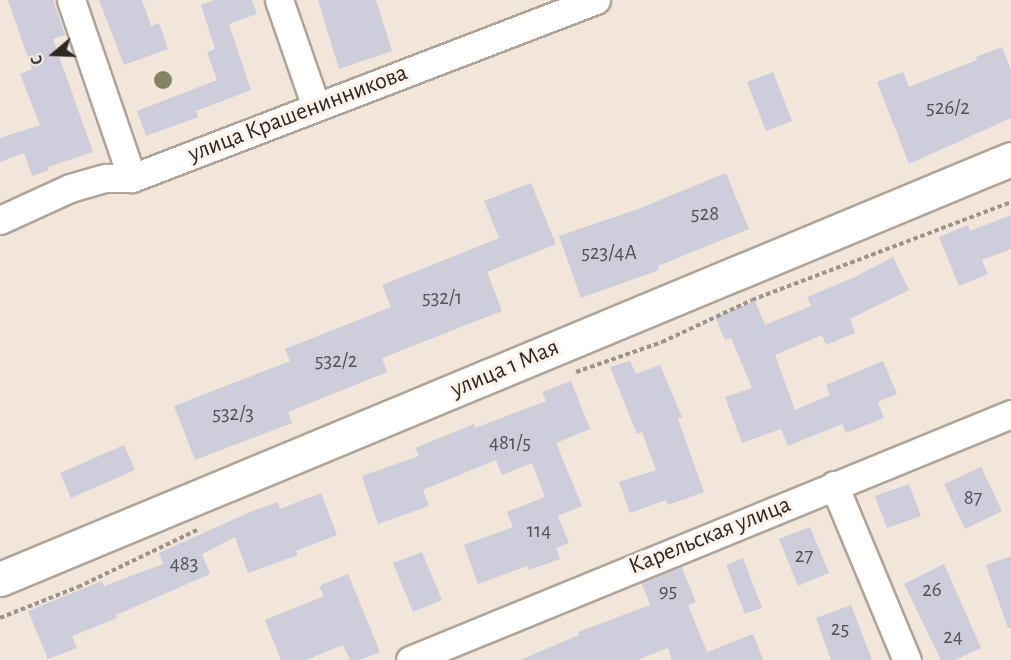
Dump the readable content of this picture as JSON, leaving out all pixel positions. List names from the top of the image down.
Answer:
{
  "streets": {
    "street": ["улица Крашенинникова", "улица 1 Мая", "Карельская улица"]
  },
  "house_numbers": [
    "526/2",
    "528",
    "523/4А",
    "532/1",
    "532/2",
    "532/3",
    "481/5",
    "87",
    "114",
    "27",
    "483",
    "26",
    "95",
    "25",
    "24"
  ],
  "north": "left"
}
